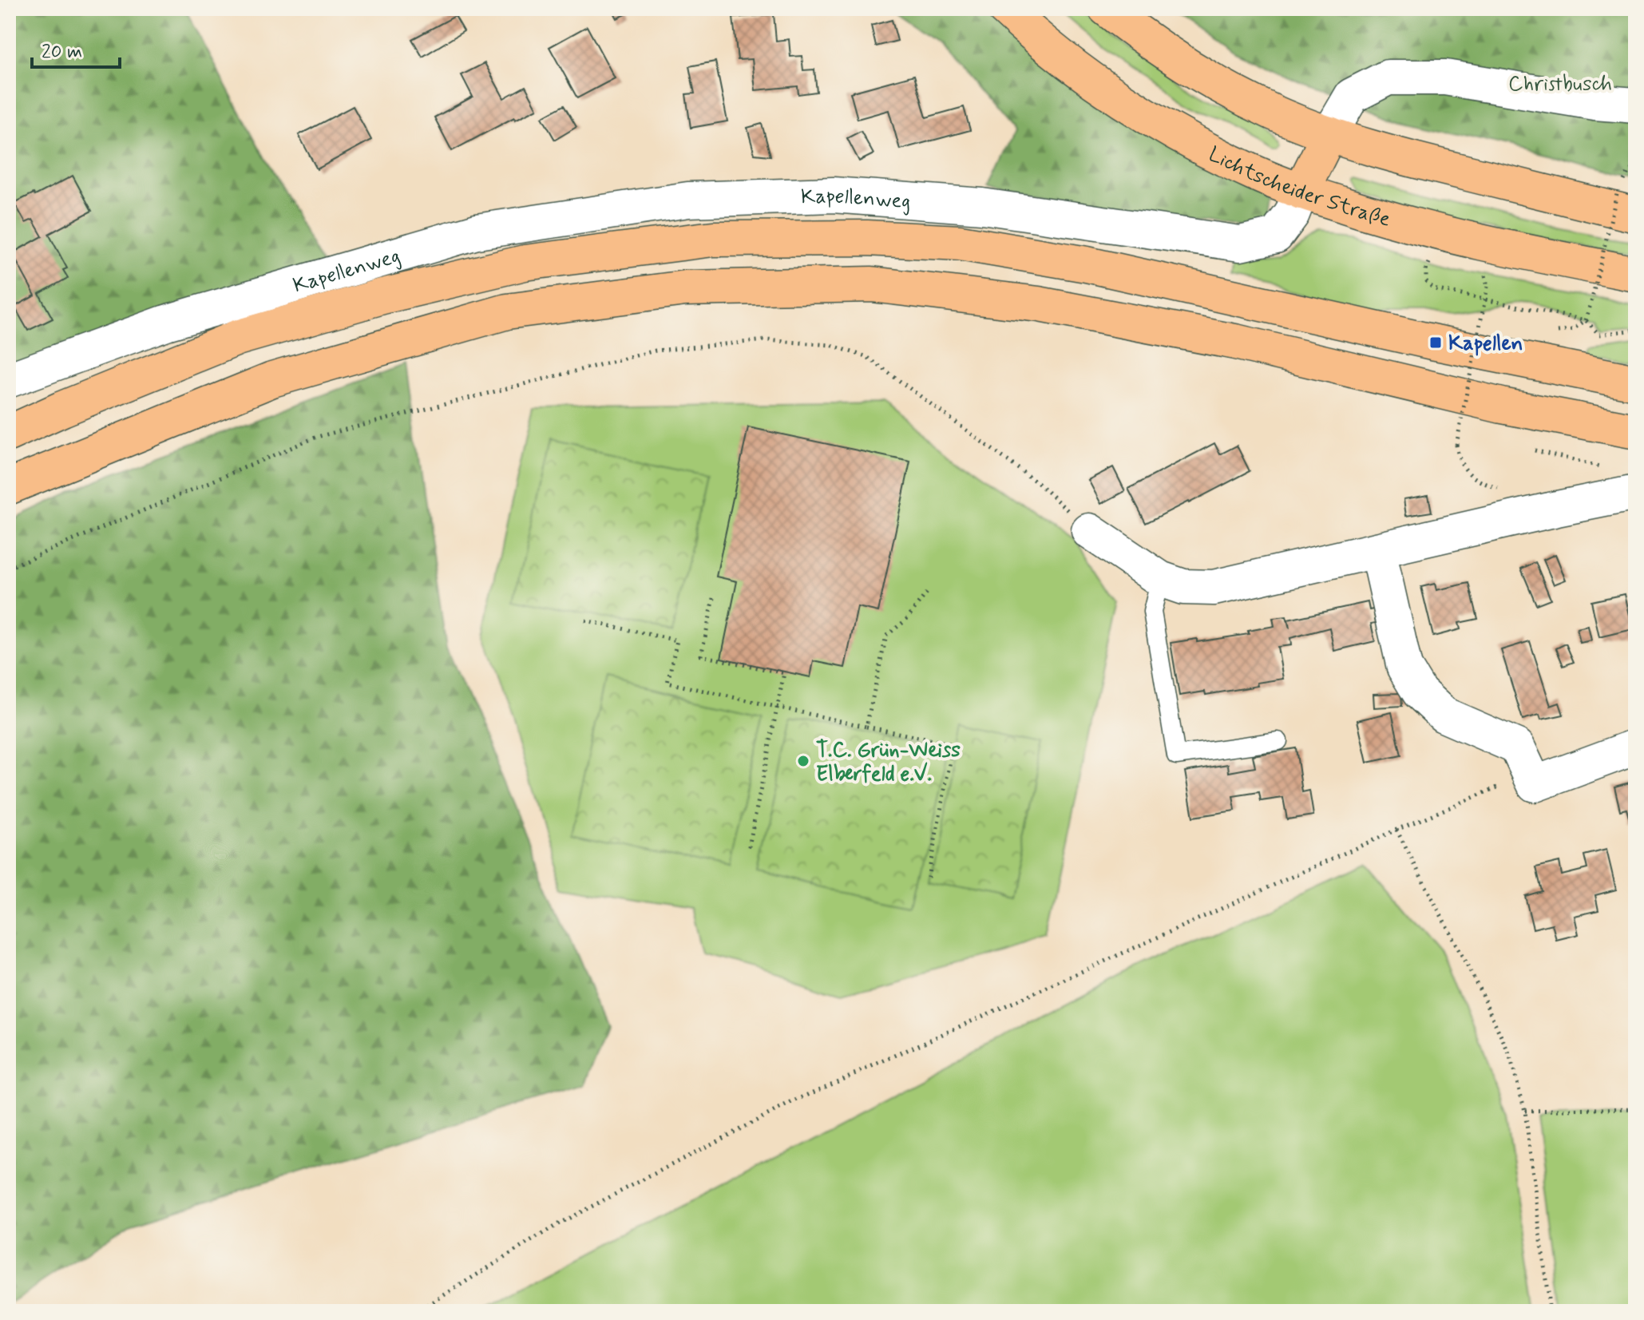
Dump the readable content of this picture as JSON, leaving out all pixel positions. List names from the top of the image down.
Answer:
{
  "streets": {
    "main road": ["Lichtscheider Straße", "Kapellenweg"]
  },
  "crossings": [
    ["Lichtscheider Straße", "Kapellenweg"]
  ],
  "parks": ["Christbusch"],
  "places": {
    "transit": ["Kapellen"],
    "other": ["T.C. Grün-Weiss Elberfeld e.V."]
  },
  "scale_bar": "20 m"
}
